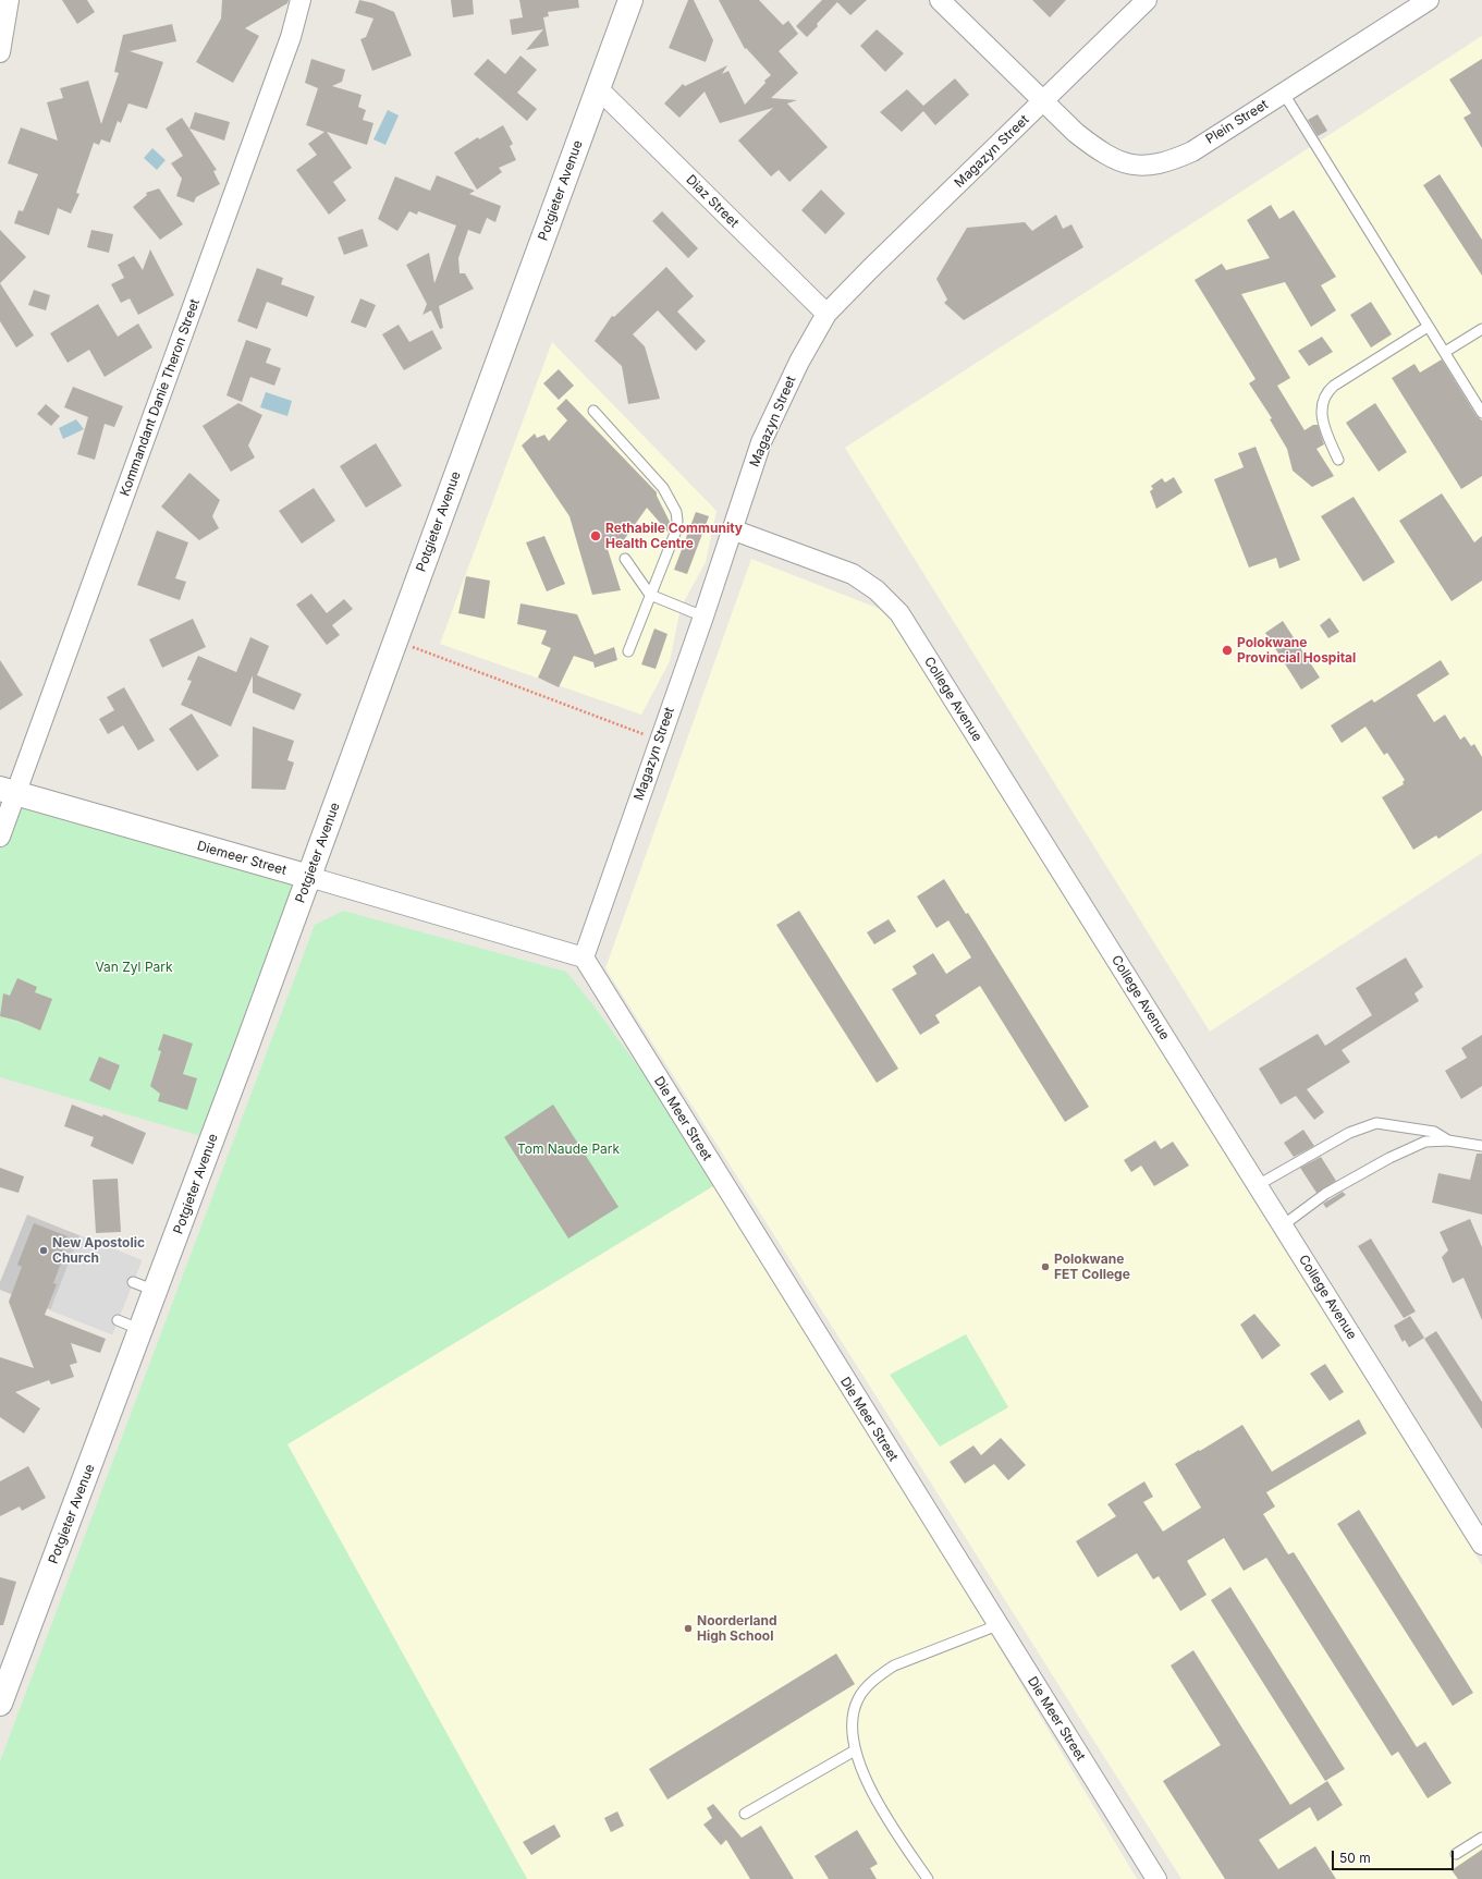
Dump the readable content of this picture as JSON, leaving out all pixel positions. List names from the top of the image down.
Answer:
{
  "streets": {
    "street": [
      "Plein Street",
      "Magazyn Street",
      "Potgieter Avenue",
      "Diaz Street",
      "Kommandant Danie Theron Street",
      "College Avenue",
      "Diemeer Street",
      "Die Meer Street"
    ]
  },
  "crossings": [
    ["Plein Street", "Magazyn Street"],
    ["Magazyn Street", "Diaz Street"],
    ["Magazyn Street", "College Avenue"],
    ["Magazyn Street", "Diemeer Street"],
    ["Magazyn Street", "Die Meer Street"],
    ["Potgieter Avenue", "Diaz Street"],
    ["Potgieter Avenue", "Diemeer Street"],
    ["Kommandant Danie Theron Street", "Diemeer Street"],
    ["Diemeer Street", "Die Meer Street"]
  ],
  "parks": ["Van Zyl Park", "Tom Naude Park"],
  "places": [
    "Rethabile Community Health Centre",
    "Polokwane Provincial Hospital",
    "New Apostolic Church",
    "Polokwane FET College",
    "Noorderland High School"
  ],
  "scale_bar": "50 m"
}
